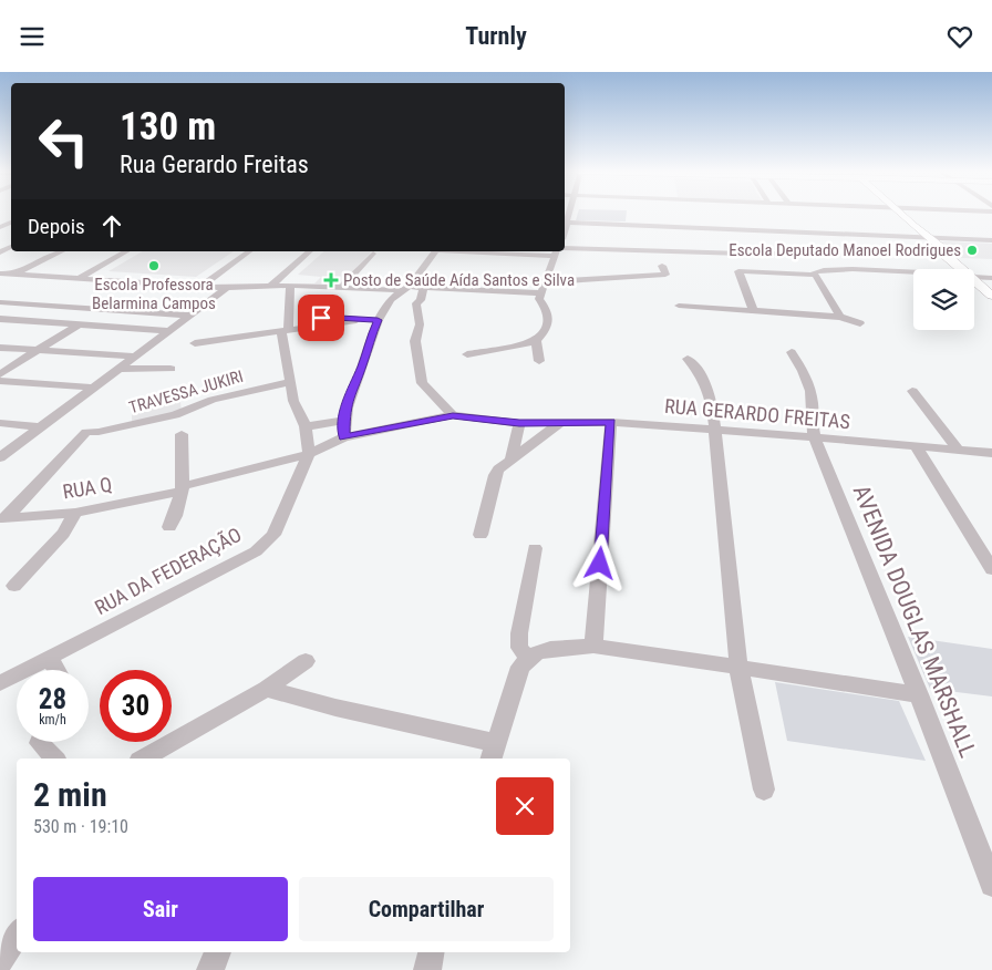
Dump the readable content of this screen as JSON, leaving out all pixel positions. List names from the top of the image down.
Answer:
{
  "streets": {
    "street": [
      "TRAVESSA JUKIRI",
      "RUA GERARDO FREITAS",
      "RUA Q",
      "RUA DA FEDERAÇÃO",
      "AVENIDA DOUGLAS MARSHALL"
    ]
  },
  "crossings": [
    ["TRAVESSA JUKIRI", "RUA Q"],
    ["RUA GERARDO FREITAS", "RUA Q"],
    ["RUA GERARDO FREITAS", "AVENIDA DOUGLAS MARSHALL"],
    ["RUA Q", "RUA DA FEDERAÇÃO"]
  ],
  "places": {
    "other": ["Escola Deputado Manoel Rodrigues", "Escola Professora Belarmina Campos"],
    "health": ["Posto de Saúde Aída Santos e Silva"]
  },
  "page": {
    "header": "Turnly",
    "turn": ["130 m", "Rua Gerardo Freitas"],
    "then": "Depois",
    "speed": "28 km/h",
    "limit": "30",
    "heading": ["2 min", "530 m · 19:10"],
    "buttons": ["Sair", "Compartilhar"]
  }
}
